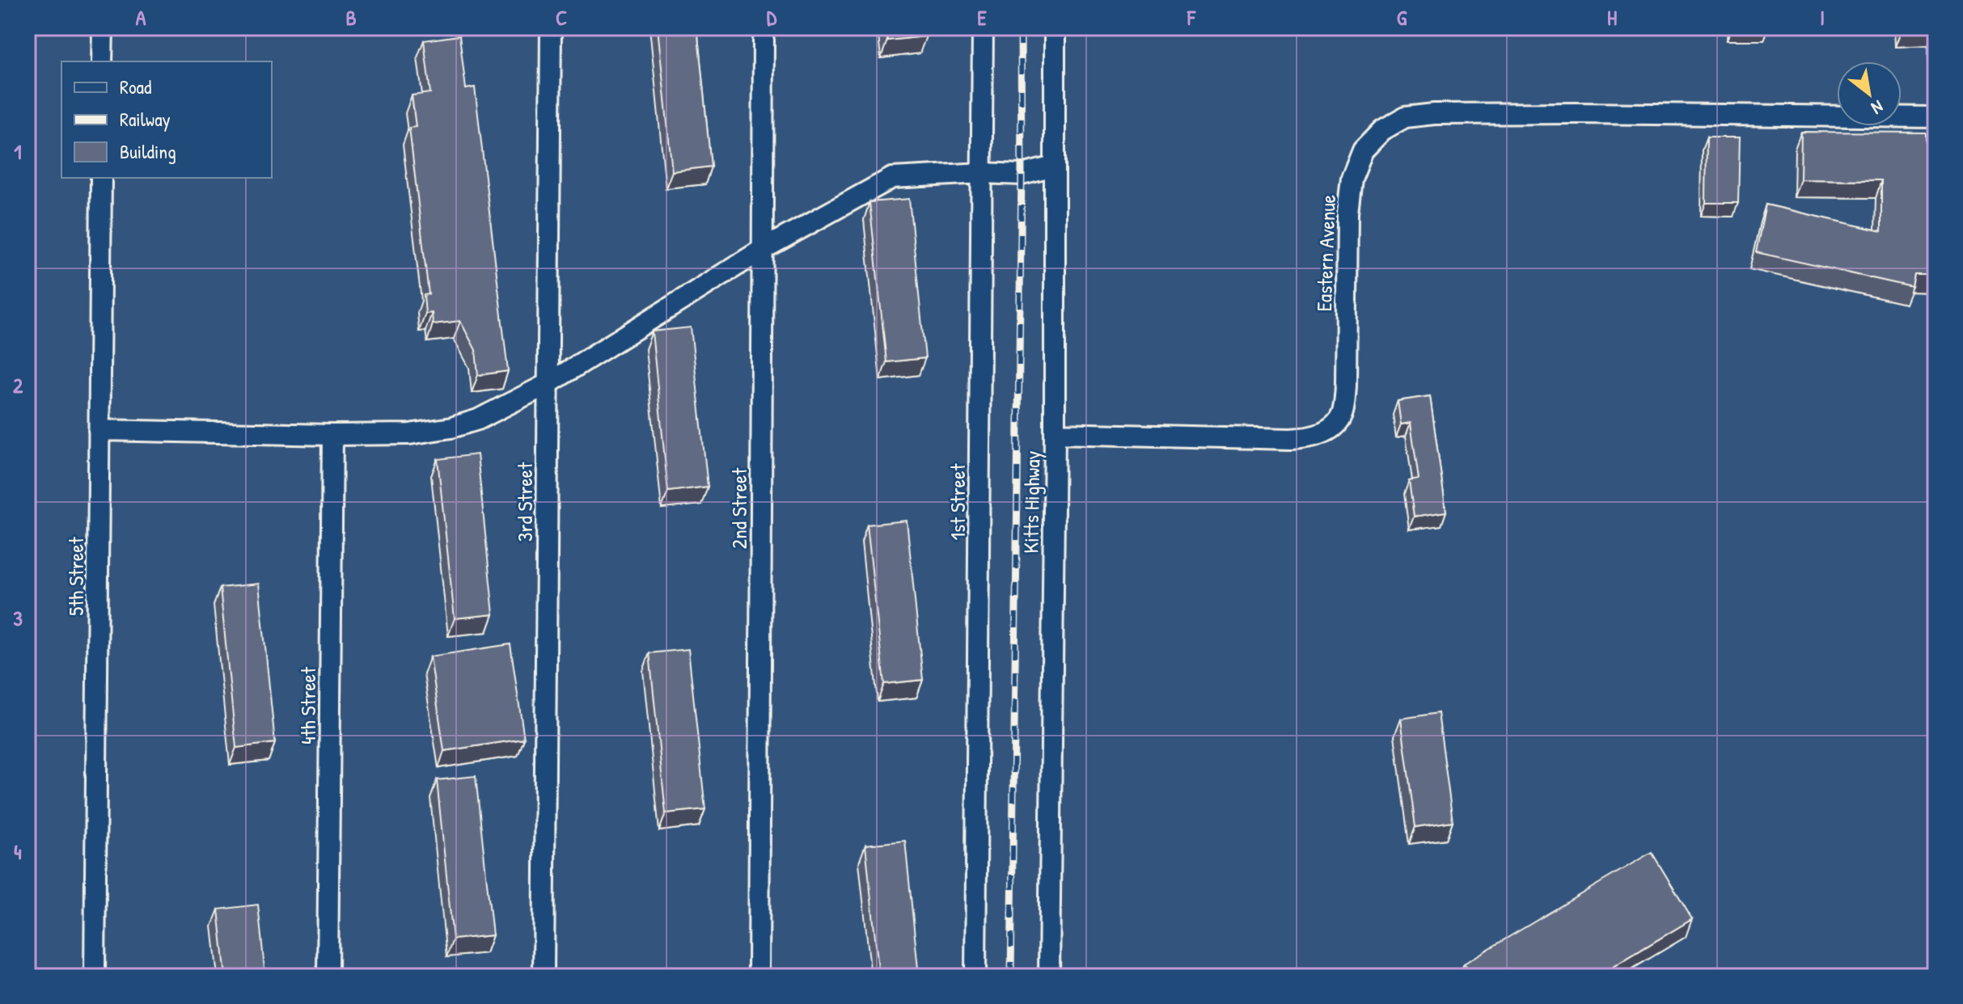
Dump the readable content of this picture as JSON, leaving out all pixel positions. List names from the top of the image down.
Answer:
{
  "streets": {
    "street": [
      "Eastern Avenue",
      "3rd Street",
      "1st Street",
      "Kitts Highway",
      "2nd Street",
      "5th Street",
      "4th Street"
    ]
  },
  "crossings": [
    ["Eastern Avenue", "Kitts Highway"]
  ],
  "legend": ["Road", "Railway", "Building"],
  "north": "bottom right",
  "grid": {
    "columns": [
      "A",
      "B",
      "C",
      "D",
      "E",
      "F",
      "G",
      "H",
      "I"
    ],
    "rows": [
      "1",
      "2",
      "3",
      "4"
    ]
  }
}
